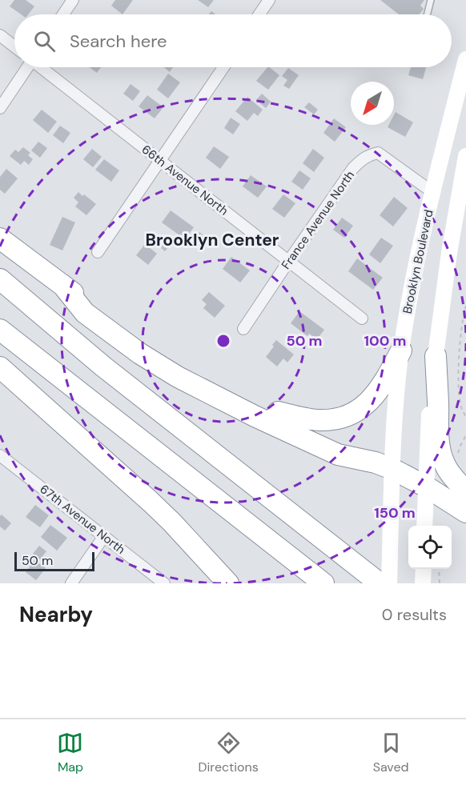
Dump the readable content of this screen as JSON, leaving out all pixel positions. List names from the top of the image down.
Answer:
{
  "streets": {
    "main road": ["Brooklyn Boulevard"],
    "street": ["66th Avenue North", "France Avenue North", "67th Avenue North"]
  },
  "crossings": [
    ["66th Avenue North", "France Avenue North"],
    ["France Avenue North", "Brooklyn Boulevard"]
  ],
  "districts": ["Brooklyn Center"],
  "scale_bar": "50 m",
  "north": "bottom left",
  "page": {
    "search": "Search here",
    "scale": "50 m",
    "heading": ["Nearby", "0 results"],
    "nav": ["Map", "Directions", "Saved"]
  },
  "rings": ["50 m", "100 m", "150 m"]
}
